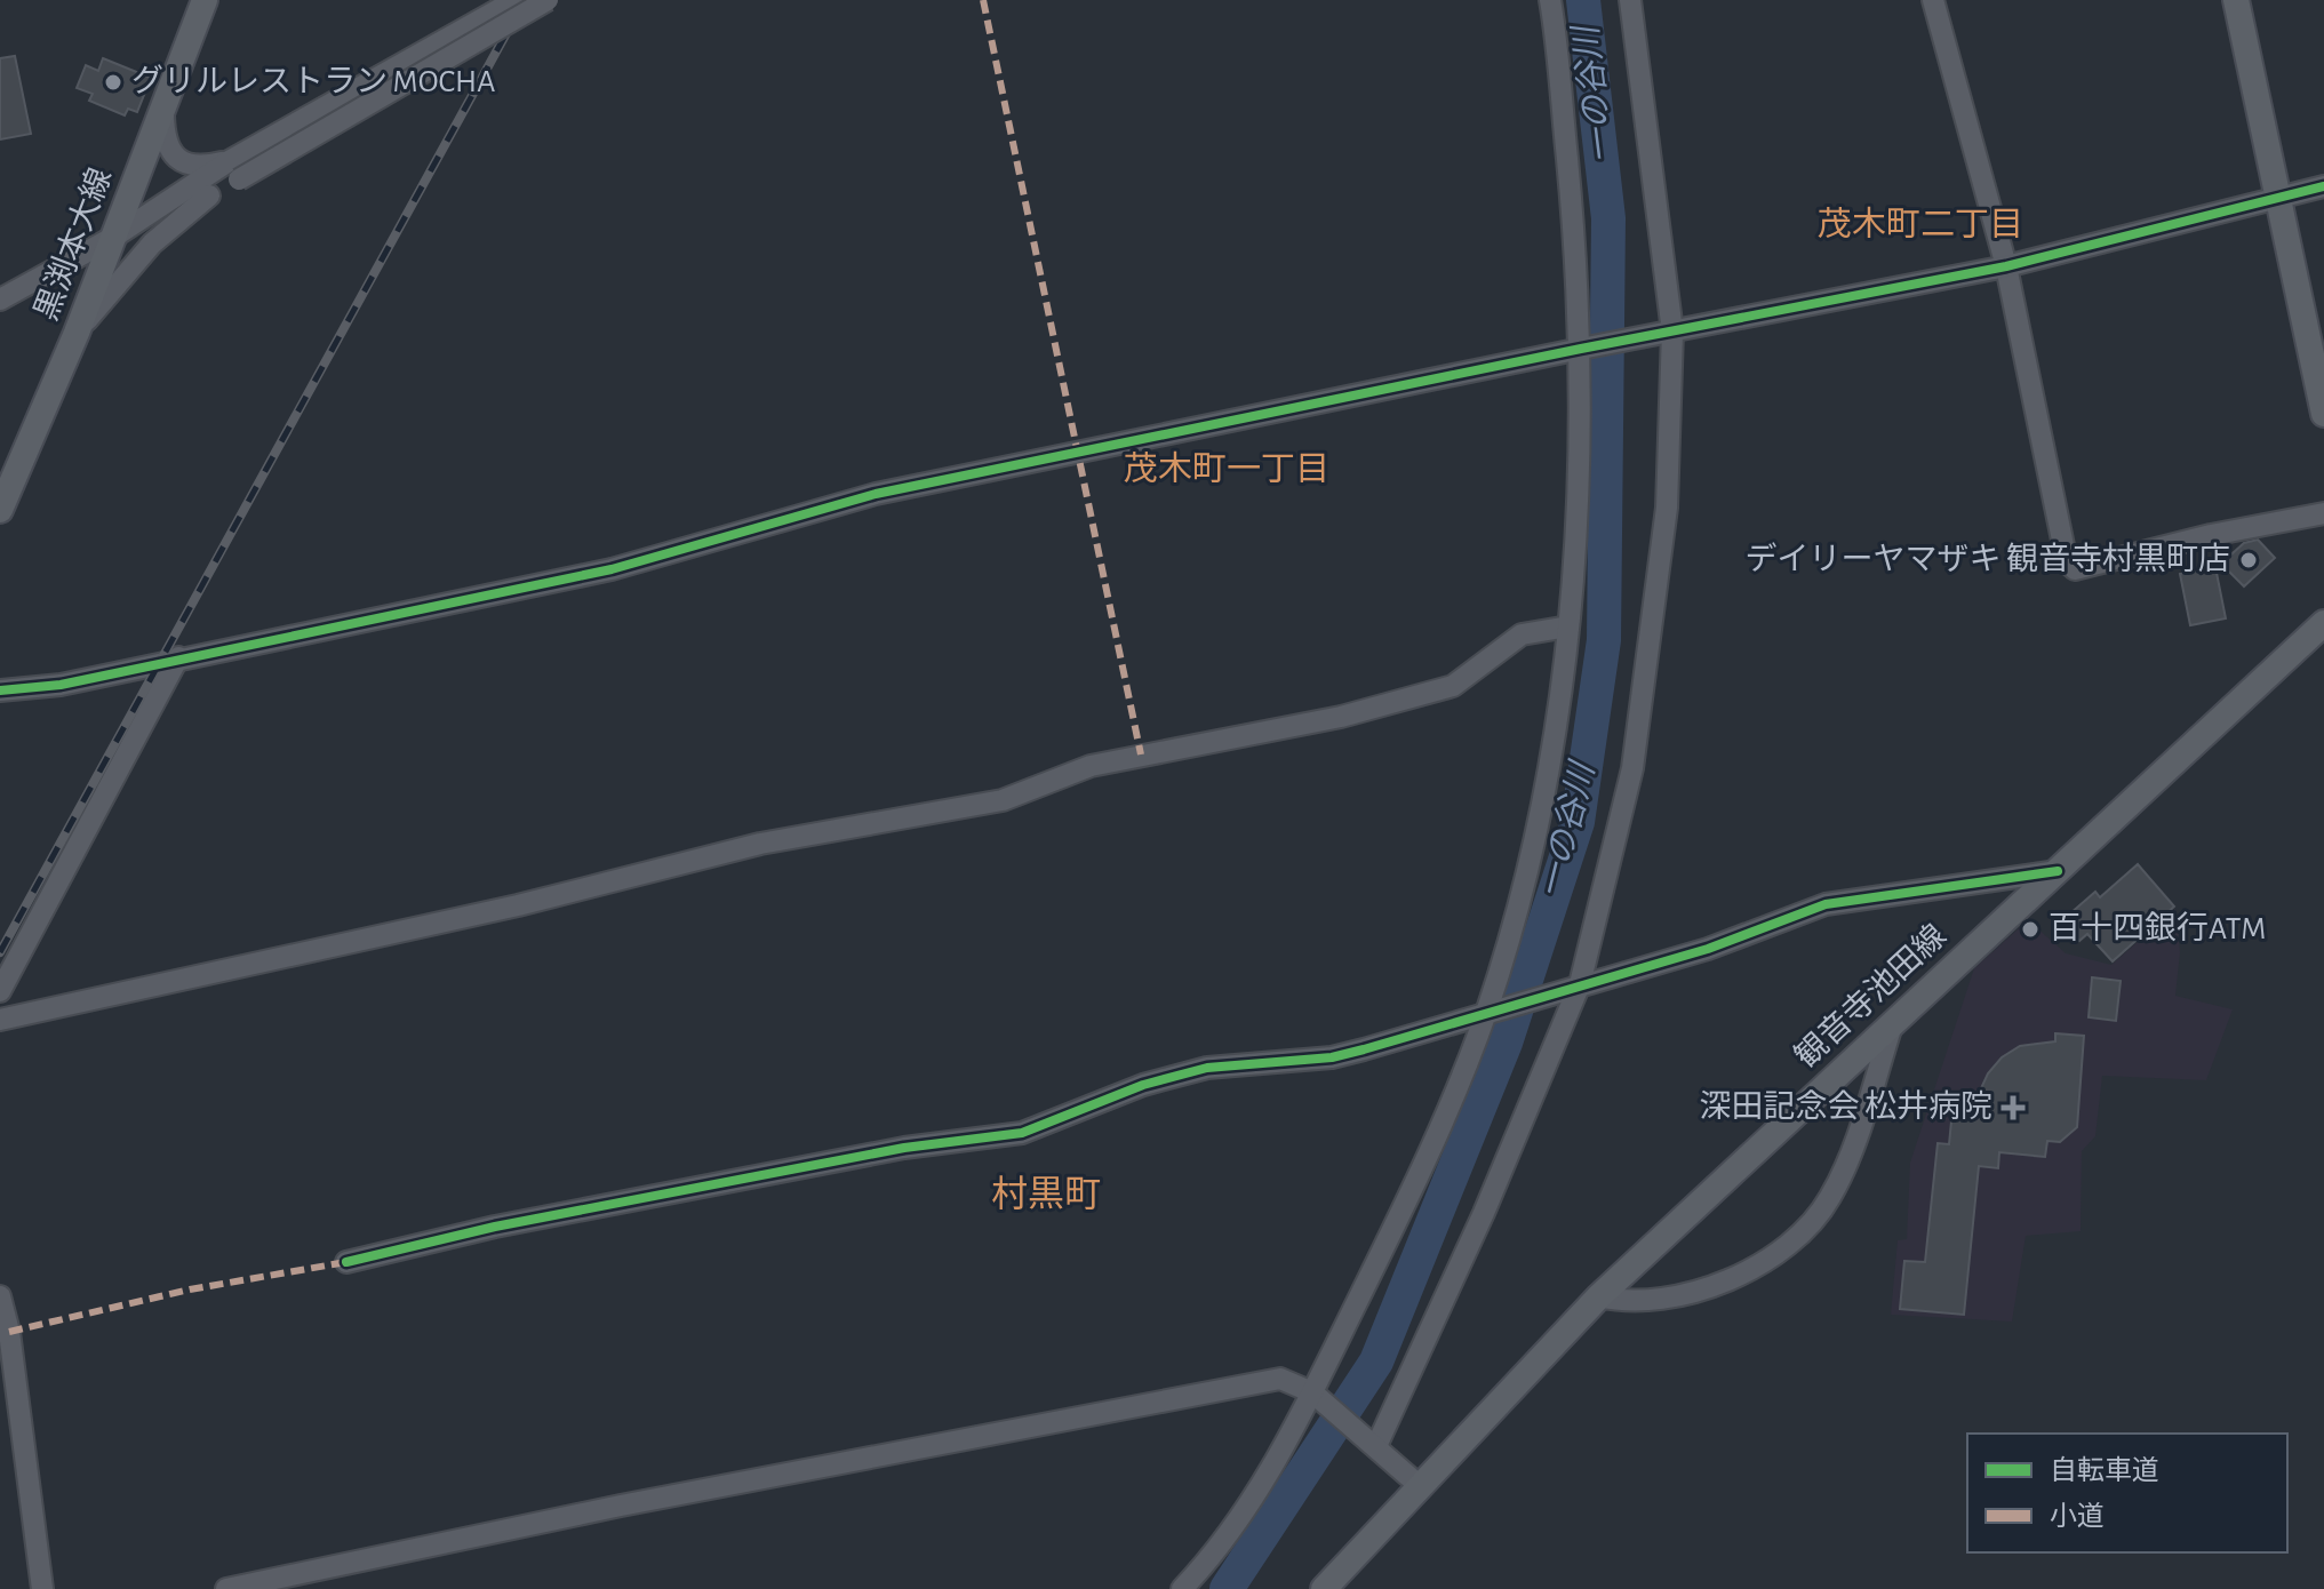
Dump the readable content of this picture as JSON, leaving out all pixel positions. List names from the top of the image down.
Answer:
{
  "streets": {
    "main road": ["黒渕本大線", "観音寺池田線"]
  },
  "districts": ["茂木町二丁目", "茂木町一丁目", "村黒町"],
  "water": ["一の谷川"],
  "places": {
    "other": ["グリルレストラン MOCHA", "デイリーヤマザキ 観音寺村黒町店", "百十四銀行ATM"],
    "health": ["深田記念会 松井病院"]
  },
  "legend": ["自転車道", "小道"]
}
